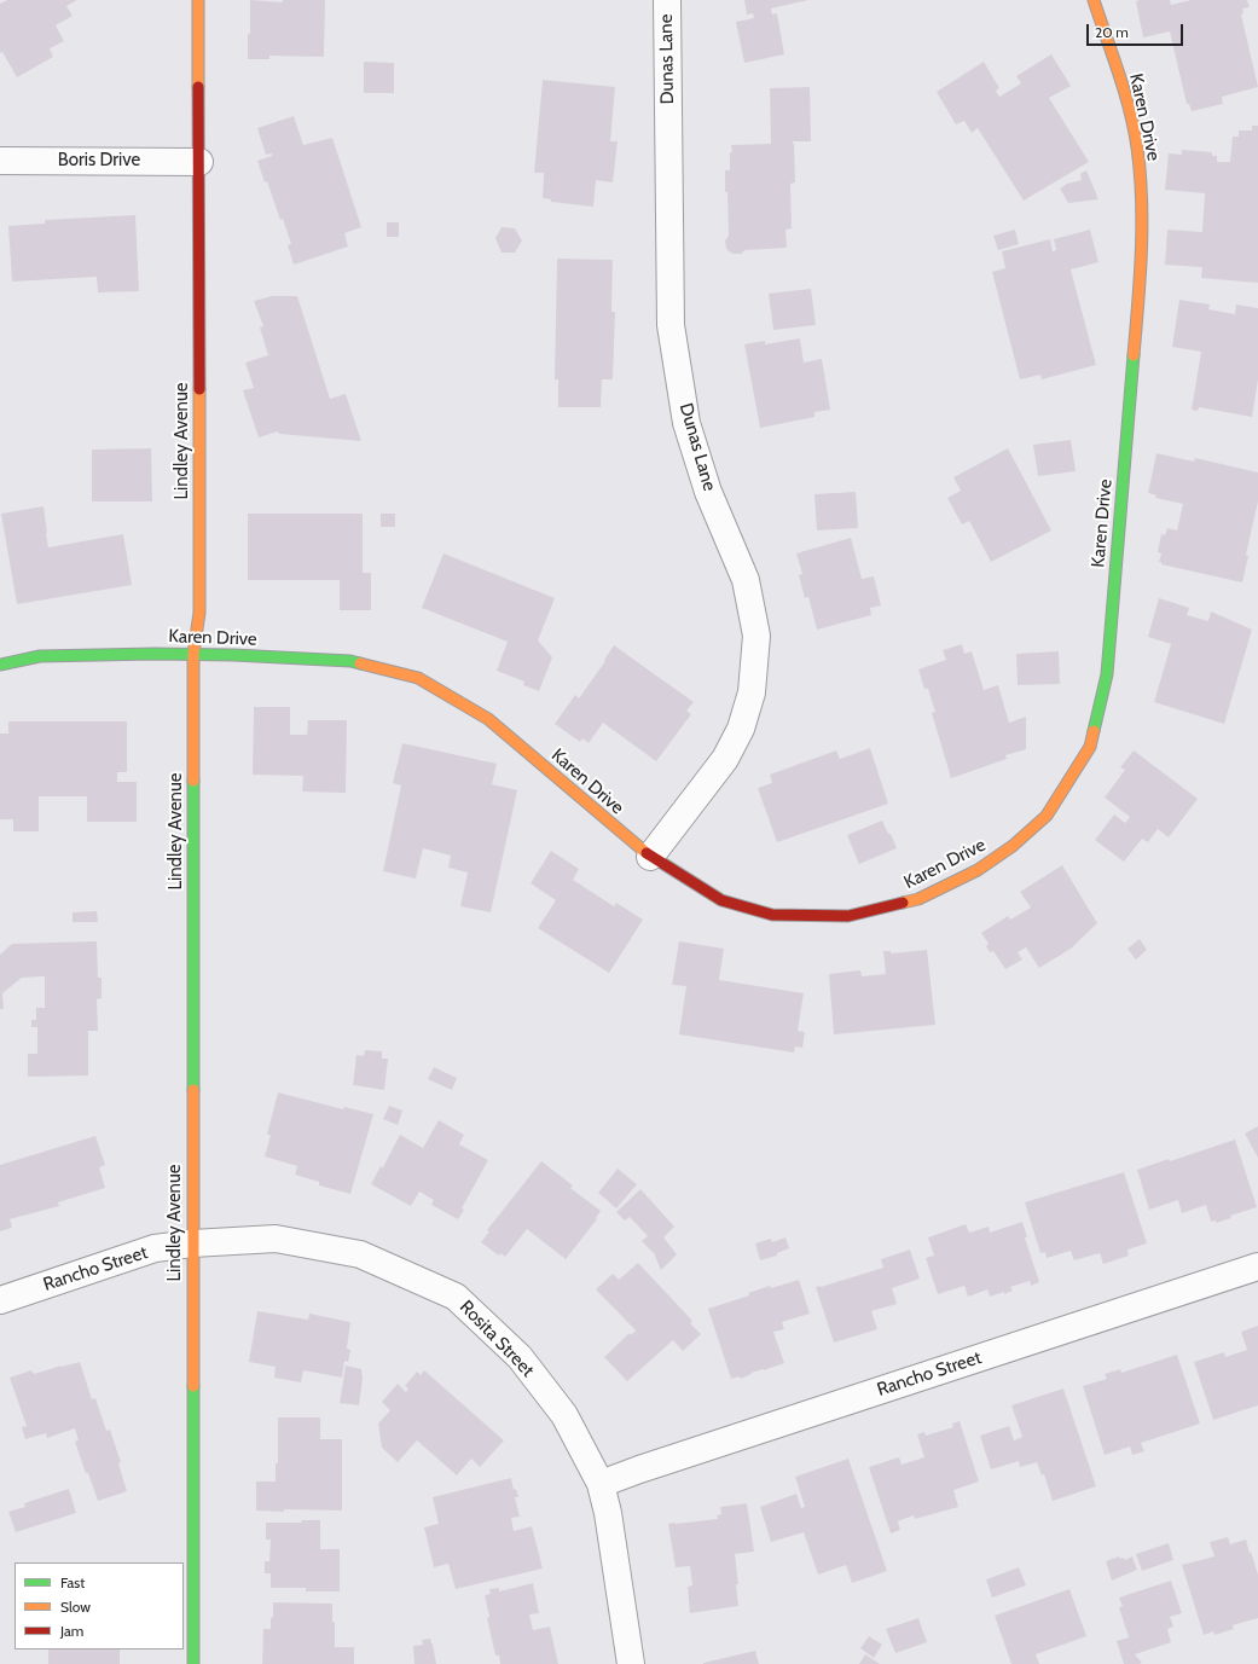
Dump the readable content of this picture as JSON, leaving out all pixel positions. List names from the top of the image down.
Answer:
{
  "streets": {
    "street": [
      "Dunas Lane",
      "Karen Drive",
      "Boris Drive",
      "Lindley Avenue",
      "Rancho Street",
      "Rosita Street"
    ]
  },
  "crossings": [
    ["Dunas Lane", "Karen Drive"],
    ["Karen Drive", "Lindley Avenue"],
    ["Boris Drive", "Lindley Avenue"],
    ["Lindley Avenue", "Rancho Street"],
    ["Lindley Avenue", "Rosita Street"],
    ["Rancho Street", "Rosita Street"]
  ],
  "legend": ["Fast", "Slow", "Jam"],
  "scale_bar": "20 m"
}
